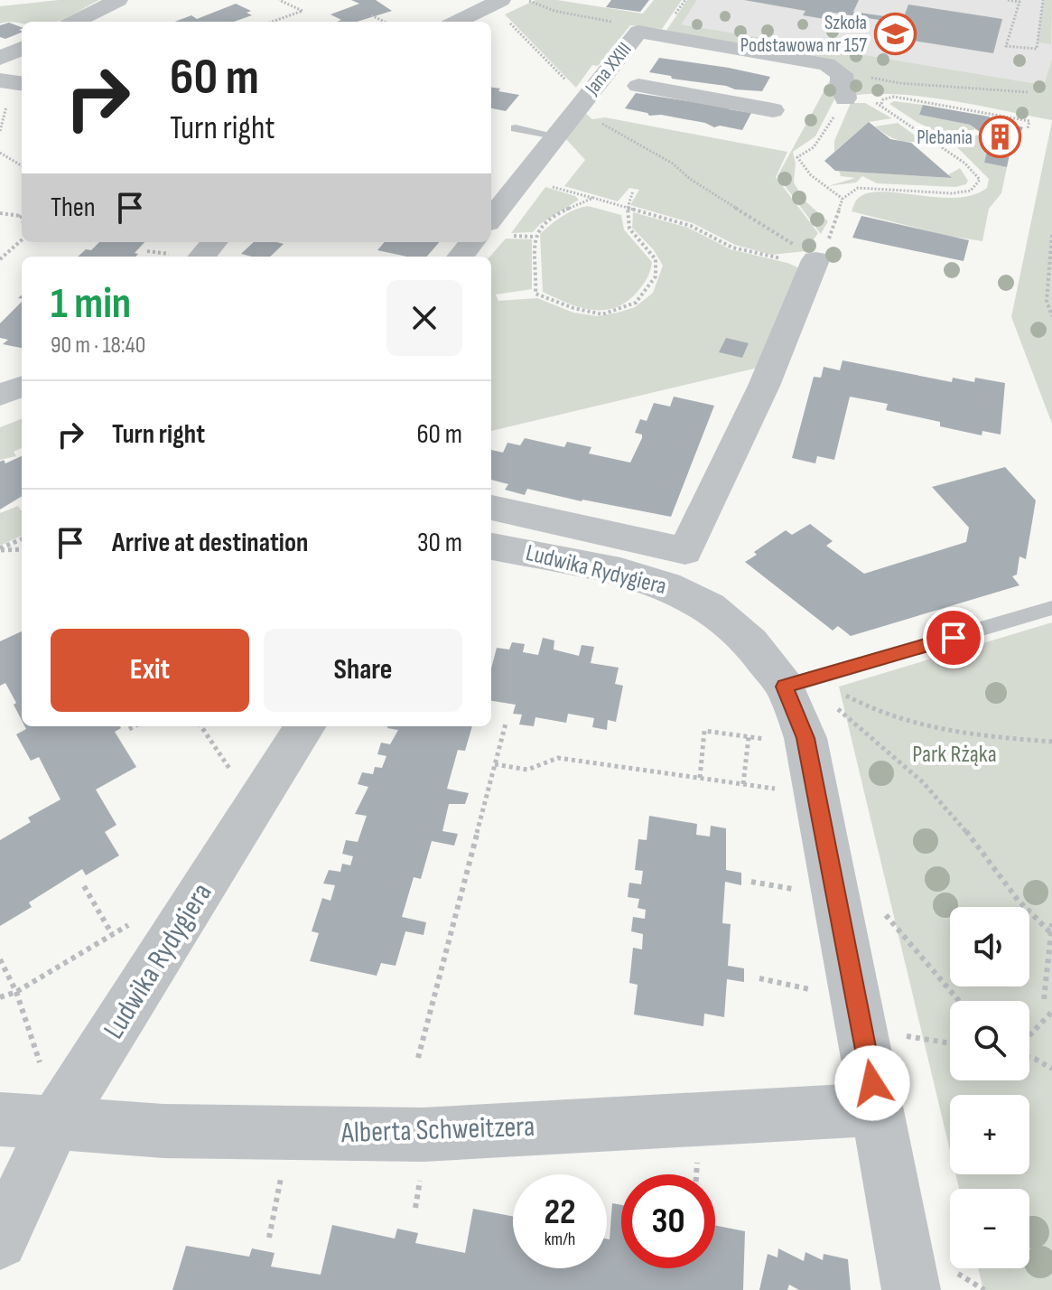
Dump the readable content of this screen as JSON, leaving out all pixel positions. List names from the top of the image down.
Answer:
{
  "streets": {
    "street": ["Jana XXIII", "Ludwika Rydygiera", "Alberta Schweitzera"]
  },
  "crossings": [
    ["Ludwika Rydygiera", "Alberta Schweitzera"]
  ],
  "parks": ["Park Rżąka"],
  "places": {
    "school or university": ["Szkoła Podstawowa nr 157"],
    "building": ["Plebania"]
  },
  "page": {
    "turn": ["60 m", "Turn right"],
    "then": "Then",
    "heading": ["1 min", "90 m · 18:40"],
    "list": [
      {
        "name": "Turn right",
        "value": "60 m"
      },
      {
        "name": "Arrive at destination",
        "value": "30 m"
      }
    ],
    "buttons": ["Exit", "Share"],
    "map_buttons": ["+", "−"],
    "speed": "22 km/h",
    "limit": "30"
  }
}
